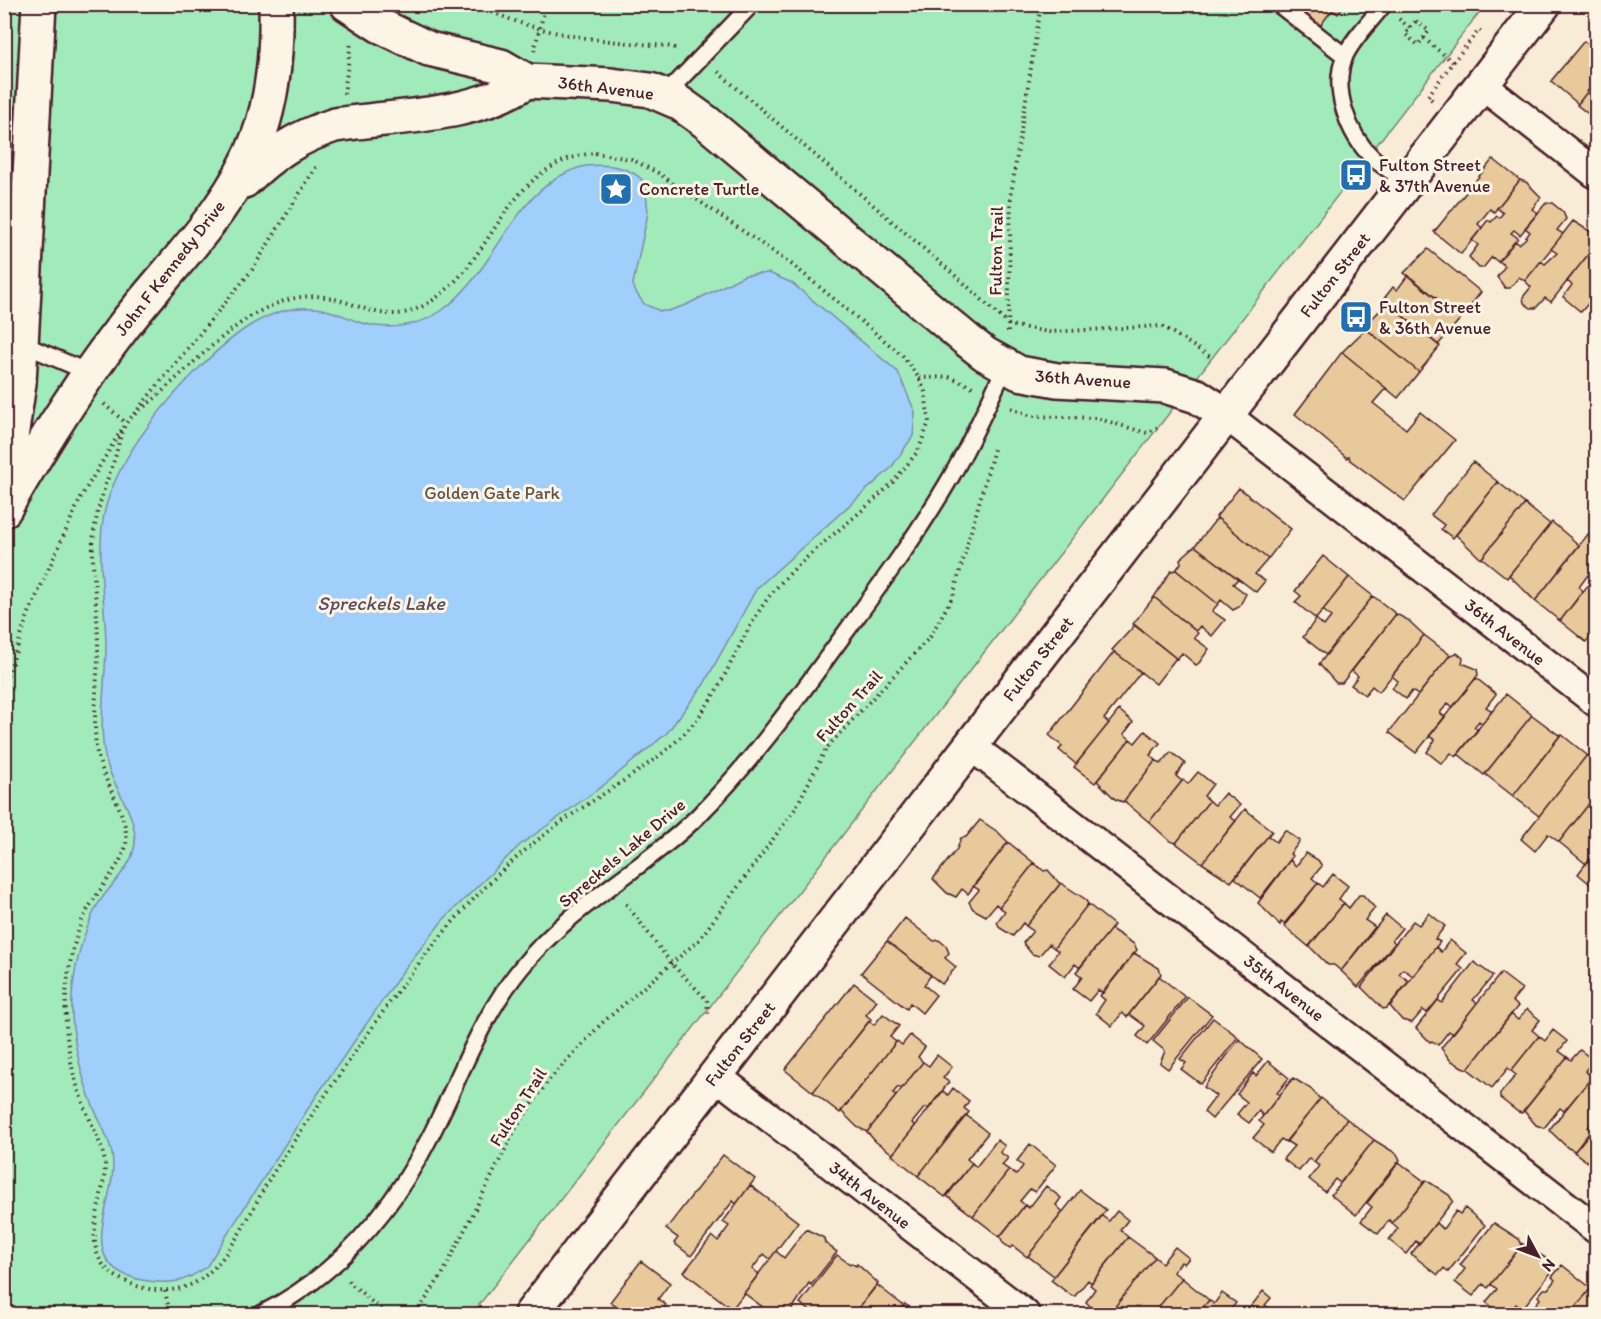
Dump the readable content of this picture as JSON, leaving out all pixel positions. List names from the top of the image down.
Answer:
{
  "streets": {
    "street": [
      "36th Avenue",
      "John F Kennedy Drive",
      "Fulton Street",
      "35th Avenue",
      "34th Avenue"
    ],
    "lane": ["Spreckels Lake Drive"],
    "path": ["Fulton Trail"]
  },
  "crossings": [
    ["36th Avenue", "Fulton Trail"],
    ["36th Avenue", "Fulton Street"],
    ["36th Avenue", "Spreckels Lake Drive"],
    ["Fulton Trail", "Spreckels Lake Drive"],
    ["Fulton Street", "35th Avenue"],
    ["Fulton Street", "34th Avenue"]
  ],
  "water": ["Spreckels Lake"],
  "parks": ["Golden Gate Park"],
  "places": {
    "bus stop": ["Fulton Street & 37th Avenue", "Fulton Street & 36th Avenue"],
    "place": ["Concrete Turtle"]
  },
  "north": "bottom right"
}
